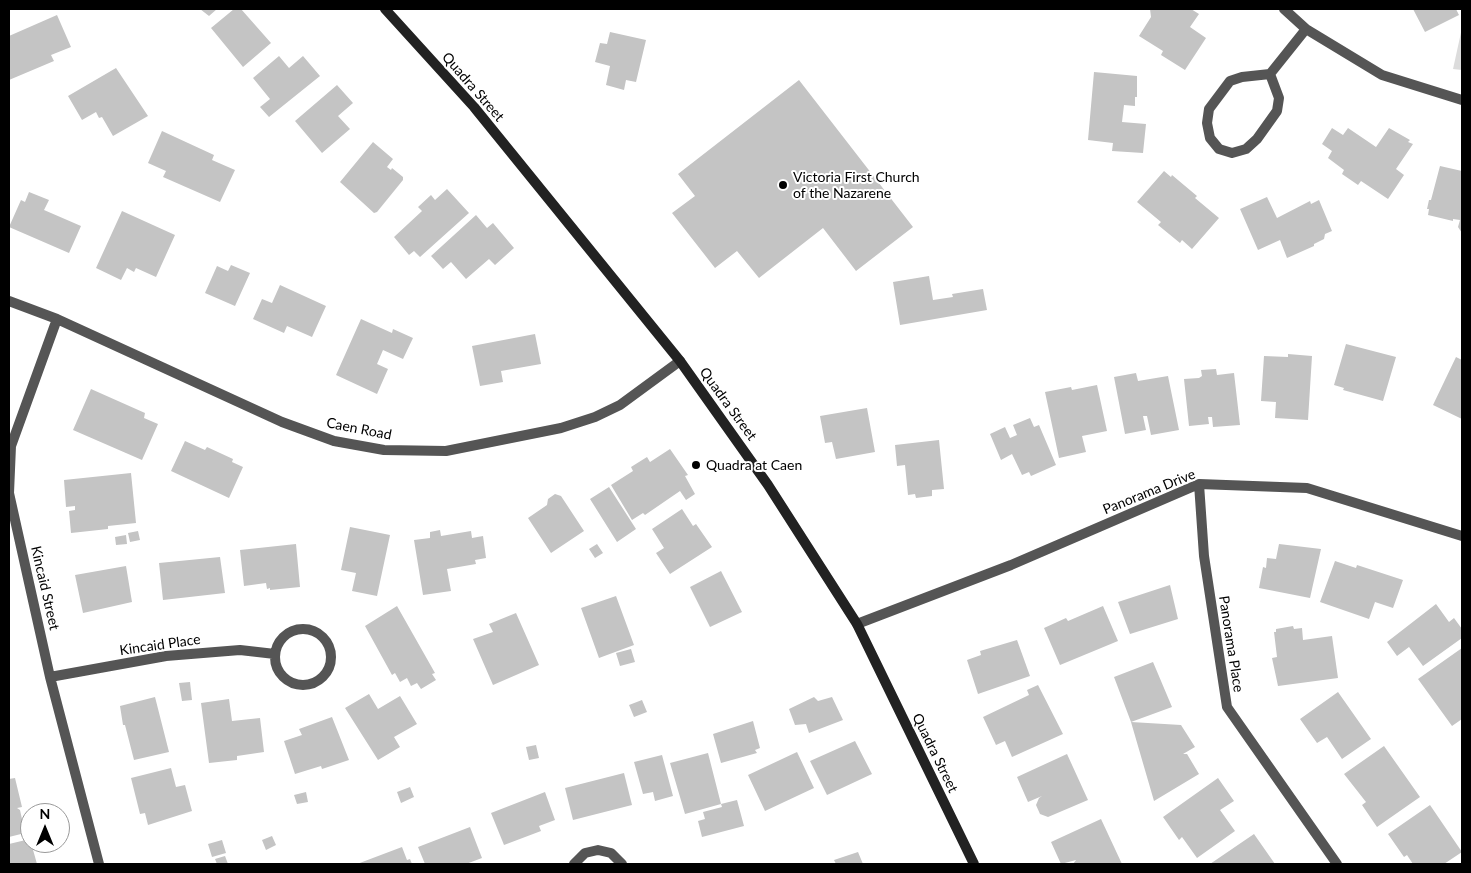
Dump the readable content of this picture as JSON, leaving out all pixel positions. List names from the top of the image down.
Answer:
{
  "streets": {
    "main road": ["Quadra Street"],
    "street": [
      "Caen Road",
      "Panorama Drive",
      "Kincaid Street",
      "Panorama Place",
      "Kincaid Place"
    ]
  },
  "crossings": [
    ["Quadra Street", "Caen Road"],
    ["Quadra Street", "Panorama Drive"],
    ["Caen Road", "Kincaid Street"],
    ["Panorama Drive", "Panorama Place"],
    ["Kincaid Street", "Kincaid Place"]
  ],
  "places": ["Victoria First Church of the Nazarene", "Quadra at Caen"],
  "north": "top"
}
